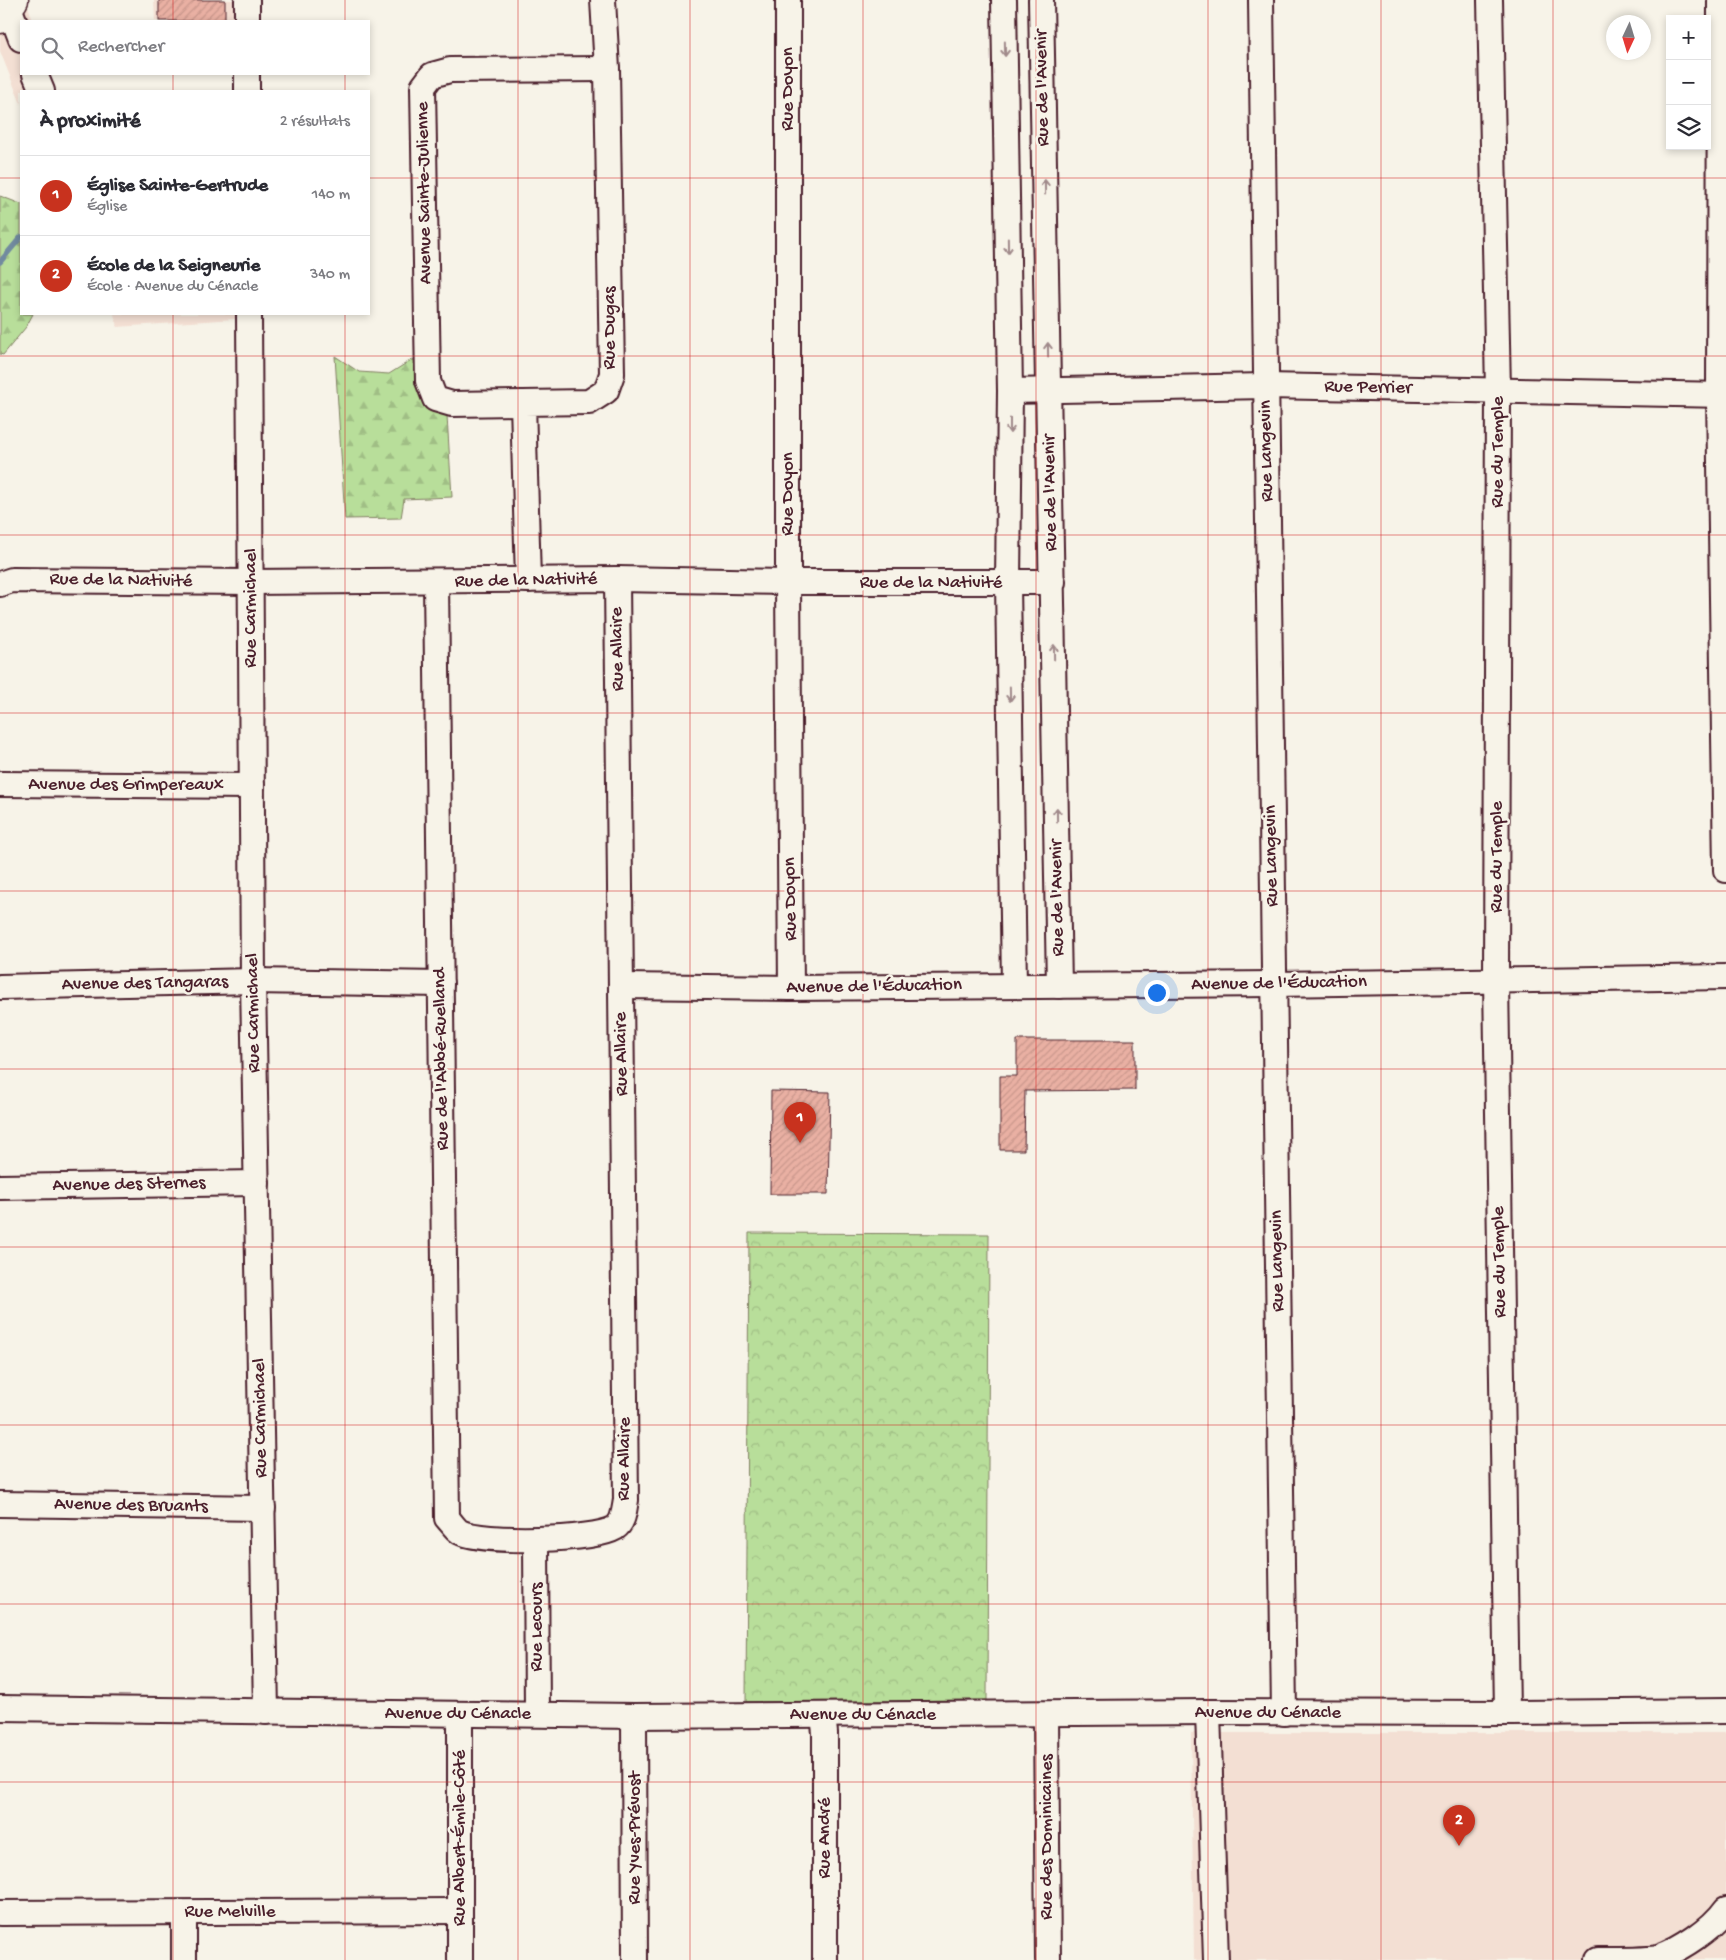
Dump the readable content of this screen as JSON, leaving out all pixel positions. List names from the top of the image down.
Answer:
{
  "streets": {
    "street": [
      "Rue de l'Avenir",
      "Rue Doyon",
      "Avenue Sainte-Julienne",
      "Rue Dugas",
      "Rue Perrier",
      "Rue Langevin",
      "Rue du Temple",
      "Rue de la Nativité",
      "Rue Carmichael",
      "Rue Allaire",
      "Avenue des Grimpereaux",
      "Avenue des Tangaras",
      "Avenue de l'Éducation",
      "Rue de l'Abbé-Ruelland",
      "Avenue des Sternes",
      "Avenue des Bruants",
      "Rue Lecours",
      "Avenue du Cénacle",
      "Rue des Dominicaines",
      "Rue Albert-Émile-Côté",
      "Rue Yves-Prévost",
      "Rue André",
      "Rue Melville"
    ]
  },
  "crossings": [
    ["Rue de l'Avenir", "Rue Perrier"],
    ["Rue de l'Avenir", "Rue de la Nativité"],
    ["Rue de l'Avenir", "Avenue de l'Éducation"],
    ["Rue Doyon", "Rue de la Nativité"],
    ["Rue Doyon", "Avenue de l'Éducation"],
    ["Avenue Sainte-Julienne", "Rue Dugas"],
    ["Rue Perrier", "Rue Langevin"],
    ["Rue Perrier", "Rue du Temple"],
    ["Rue Langevin", "Avenue de l'Éducation"],
    ["Rue Langevin", "Avenue du Cénacle"],
    ["Rue du Temple", "Avenue de l'Éducation"],
    ["Rue du Temple", "Avenue du Cénacle"],
    ["Rue de la Nativité", "Rue Carmichael"],
    ["Rue de la Nativité", "Rue Allaire"],
    ["Rue de la Nativité", "Rue de l'Abbé-Ruelland"],
    ["Rue Carmichael", "Avenue des Grimpereaux"],
    ["Rue Carmichael", "Avenue des Tangaras"],
    ["Rue Carmichael", "Avenue des Sternes"],
    ["Rue Carmichael", "Avenue des Bruants"],
    ["Rue Carmichael", "Avenue du Cénacle"],
    ["Rue Allaire", "Avenue de l'Éducation"],
    ["Rue Allaire", "Rue de l'Abbé-Ruelland"],
    ["Rue Allaire", "Rue Lecours"],
    ["Avenue des Tangaras", "Rue de l'Abbé-Ruelland"],
    ["Rue de l'Abbé-Ruelland", "Rue Lecours"],
    ["Rue Lecours", "Avenue du Cénacle"],
    ["Avenue du Cénacle", "Rue des Dominicaines"],
    ["Avenue du Cénacle", "Rue Albert-Émile-Côté"],
    ["Avenue du Cénacle", "Rue Yves-Prévost"],
    ["Avenue du Cénacle", "Rue André"],
    ["Rue Albert-Émile-Côté", "Rue Melville"]
  ],
  "north": "bottom",
  "page": {
    "map_buttons": ["+", "−"],
    "search": "Rechercher",
    "heading": ["À proximité", "2 résultats"],
    "list": [
      {
        "mark": "1",
        "name": "Église Sainte-Gertrude",
        "note": "Église",
        "value": "140 m"
      },
      {
        "mark": "2",
        "name": "École de la Seigneurie",
        "note": "École · Avenue du Cénacle",
        "value": "340 m"
      }
    ],
    "pins": ["1", "2"]
  }
}
